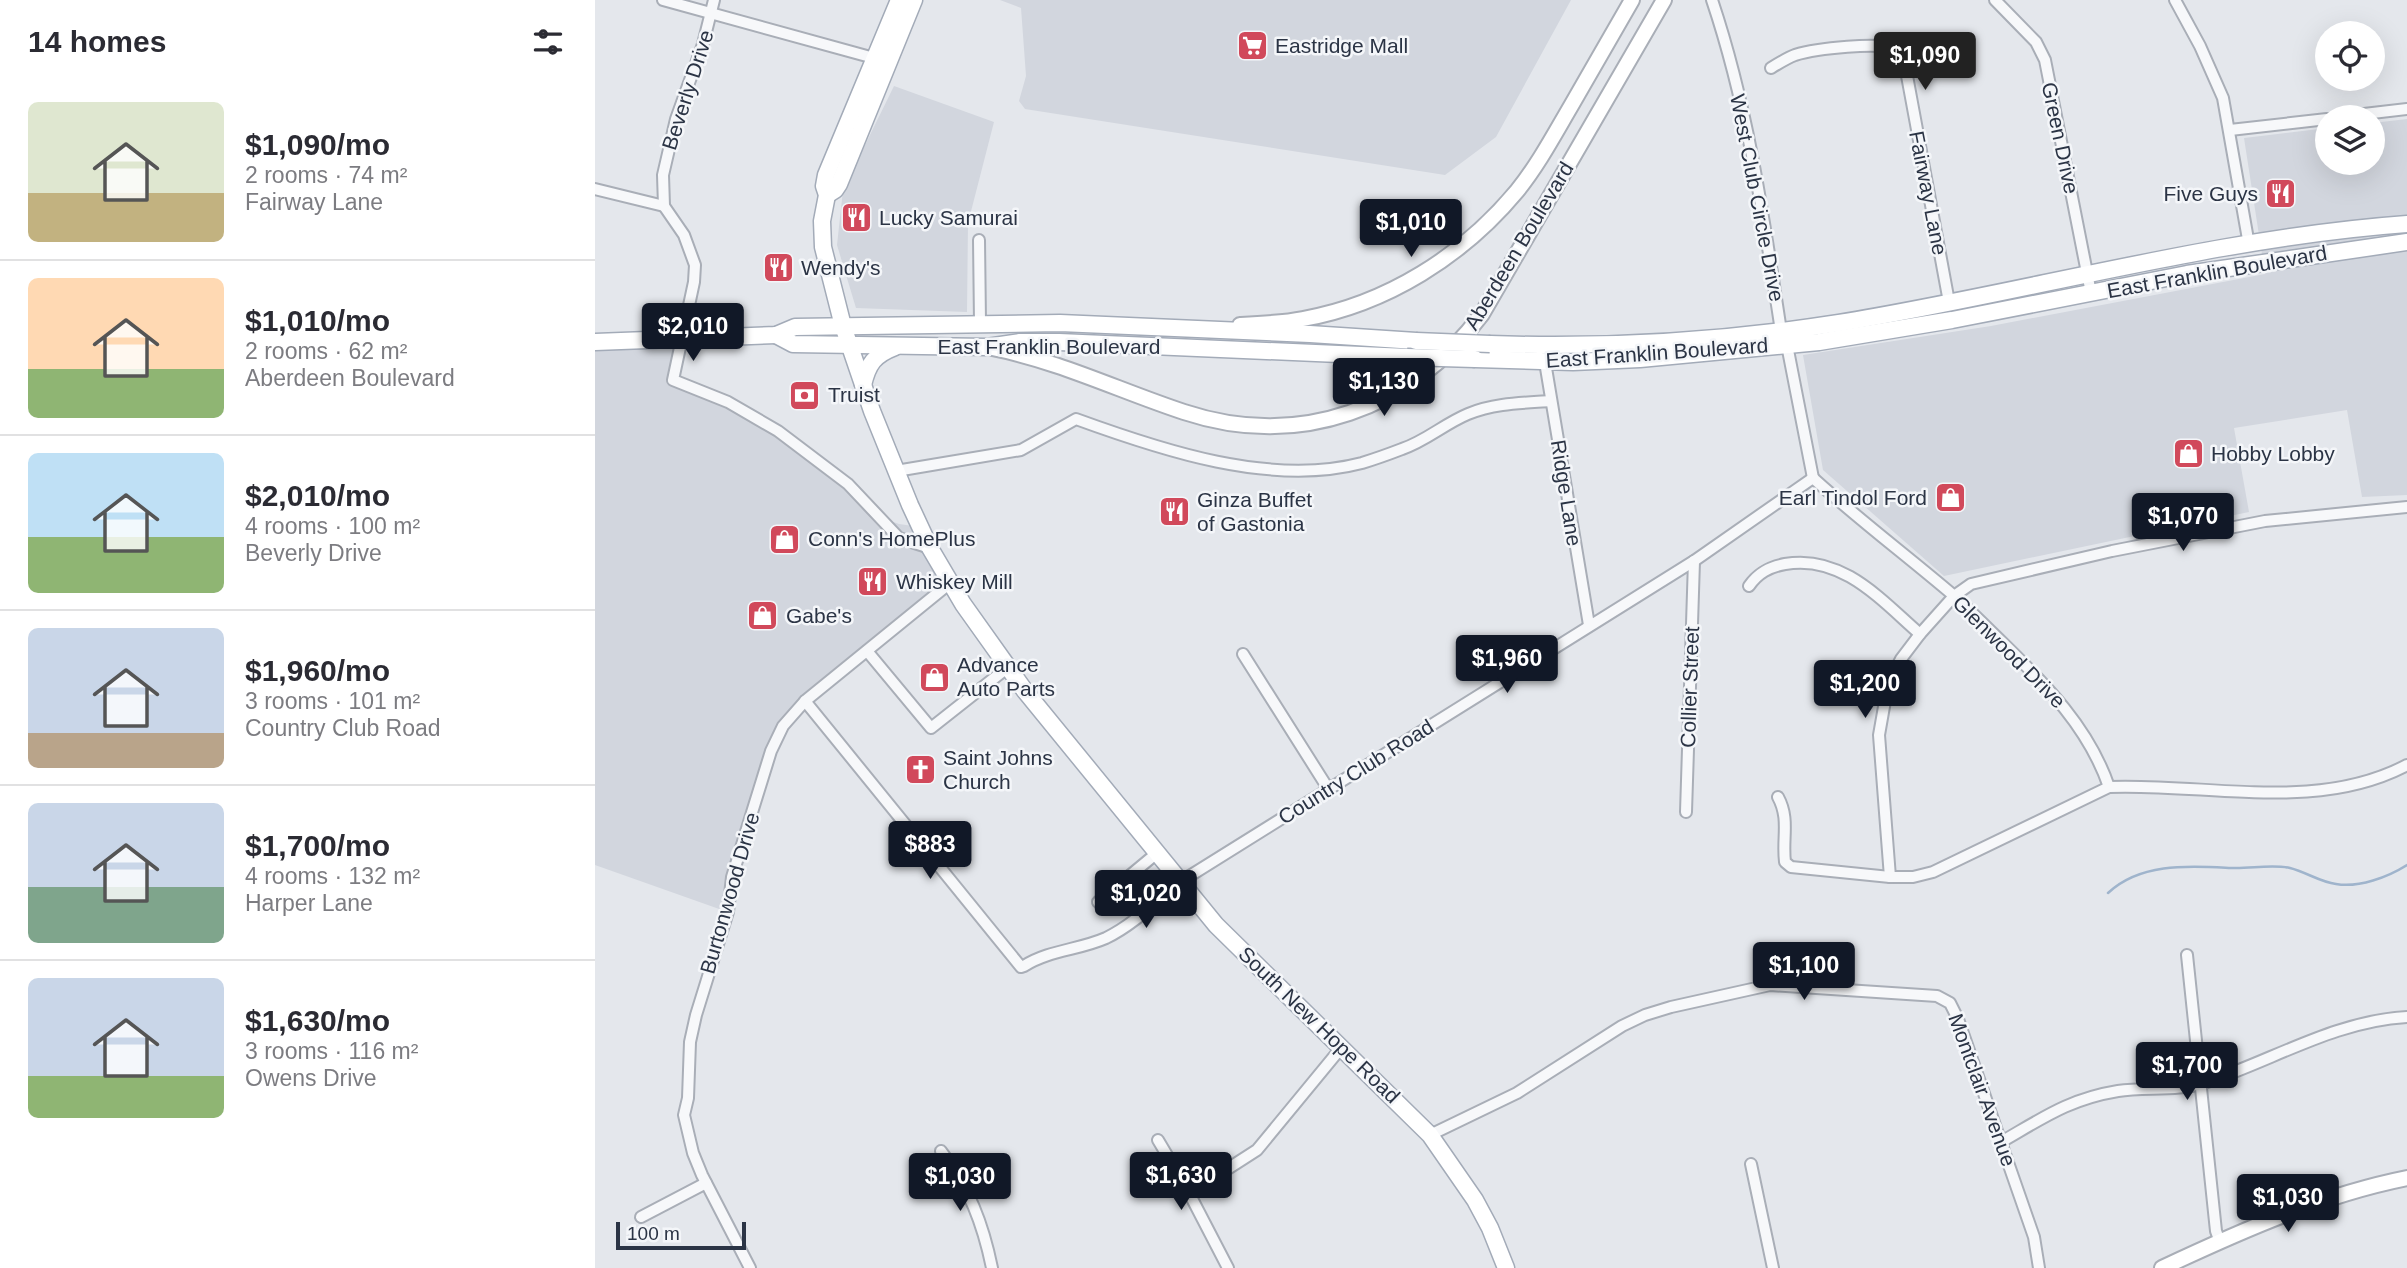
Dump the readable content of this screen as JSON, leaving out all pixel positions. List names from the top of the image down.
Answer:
{
  "streets": {
    "main road": ["Aberdeen Boulevard", "East Franklin Boulevard", "South New Hope Road"],
    "street": [
      "Beverly Drive",
      "Green Drive",
      "Fairway Lane",
      "West Club Circle Drive",
      "Ridge Lane",
      "Glenwood Drive",
      "Collier Street",
      "Country Club Road",
      "Burtonwood Drive",
      "Montclair Avenue"
    ]
  },
  "crossings": [
    ["Green Drive", "East Franklin Boulevard"],
    ["Fairway Lane", "East Franklin Boulevard"],
    ["West Club Circle Drive", "East Franklin Boulevard"],
    ["West Club Circle Drive", "Glenwood Drive"],
    ["West Club Circle Drive", "Country Club Road"],
    ["Aberdeen Boulevard", "East Franklin Boulevard"],
    ["East Franklin Boulevard", "Ridge Lane"],
    ["East Franklin Boulevard", "South New Hope Road"],
    ["Ridge Lane", "Country Club Road"],
    ["Glenwood Drive", "Country Club Road"],
    ["Collier Street", "Country Club Road"],
    ["Country Club Road", "Burtonwood Drive"],
    ["Country Club Road", "South New Hope Road"],
    ["Burtonwood Drive", "South New Hope Road"],
    ["South New Hope Road", "Montclair Avenue"]
  ],
  "places": {
    "supermarket": ["Eastridge Mall"],
    "restaurant": [
      "Five Guys",
      "Lucky Samurai",
      "Wendy's",
      "Ginza Buffet of Gastonia",
      "Whiskey Mill"
    ],
    "bank": ["Truist"],
    "shop": [
      "Hobby Lobby",
      "Earl Tindol Ford",
      "Conn's HomePlus",
      "Gabe's",
      "Advance Auto Parts"
    ],
    "church": ["Saint Johns Church"]
  },
  "scale_bar": "100 m",
  "page": {
    "heading": "14 homes",
    "price": [
      "$1,090",
      "$1,010",
      "$2,010",
      "$1,130",
      "$1,070",
      "$1,960",
      "$1,200",
      "$883",
      "$1,020",
      "$1,100",
      "$1,700",
      "$1,630",
      "$1,030",
      "$1,030"
    ],
    "list": [
      {
        "name": "$1,090/mo",
        "note": "2 rooms · 74 m² · Fairway Lane"
      },
      {
        "name": "$1,010/mo",
        "note": "2 rooms · 62 m² · Aberdeen Boulevard"
      },
      {
        "name": "$2,010/mo",
        "note": "4 rooms · 100 m² · Beverly Drive"
      },
      {
        "name": "$1,960/mo",
        "note": "3 rooms · 101 m² · Country Club Road"
      },
      {
        "name": "$1,700/mo",
        "note": "4 rooms · 132 m² · Harper Lane"
      },
      {
        "name": "$1,630/mo",
        "note": "3 rooms · 116 m² · Owens Drive"
      }
    ],
    "scale": "100 m"
  }
}
